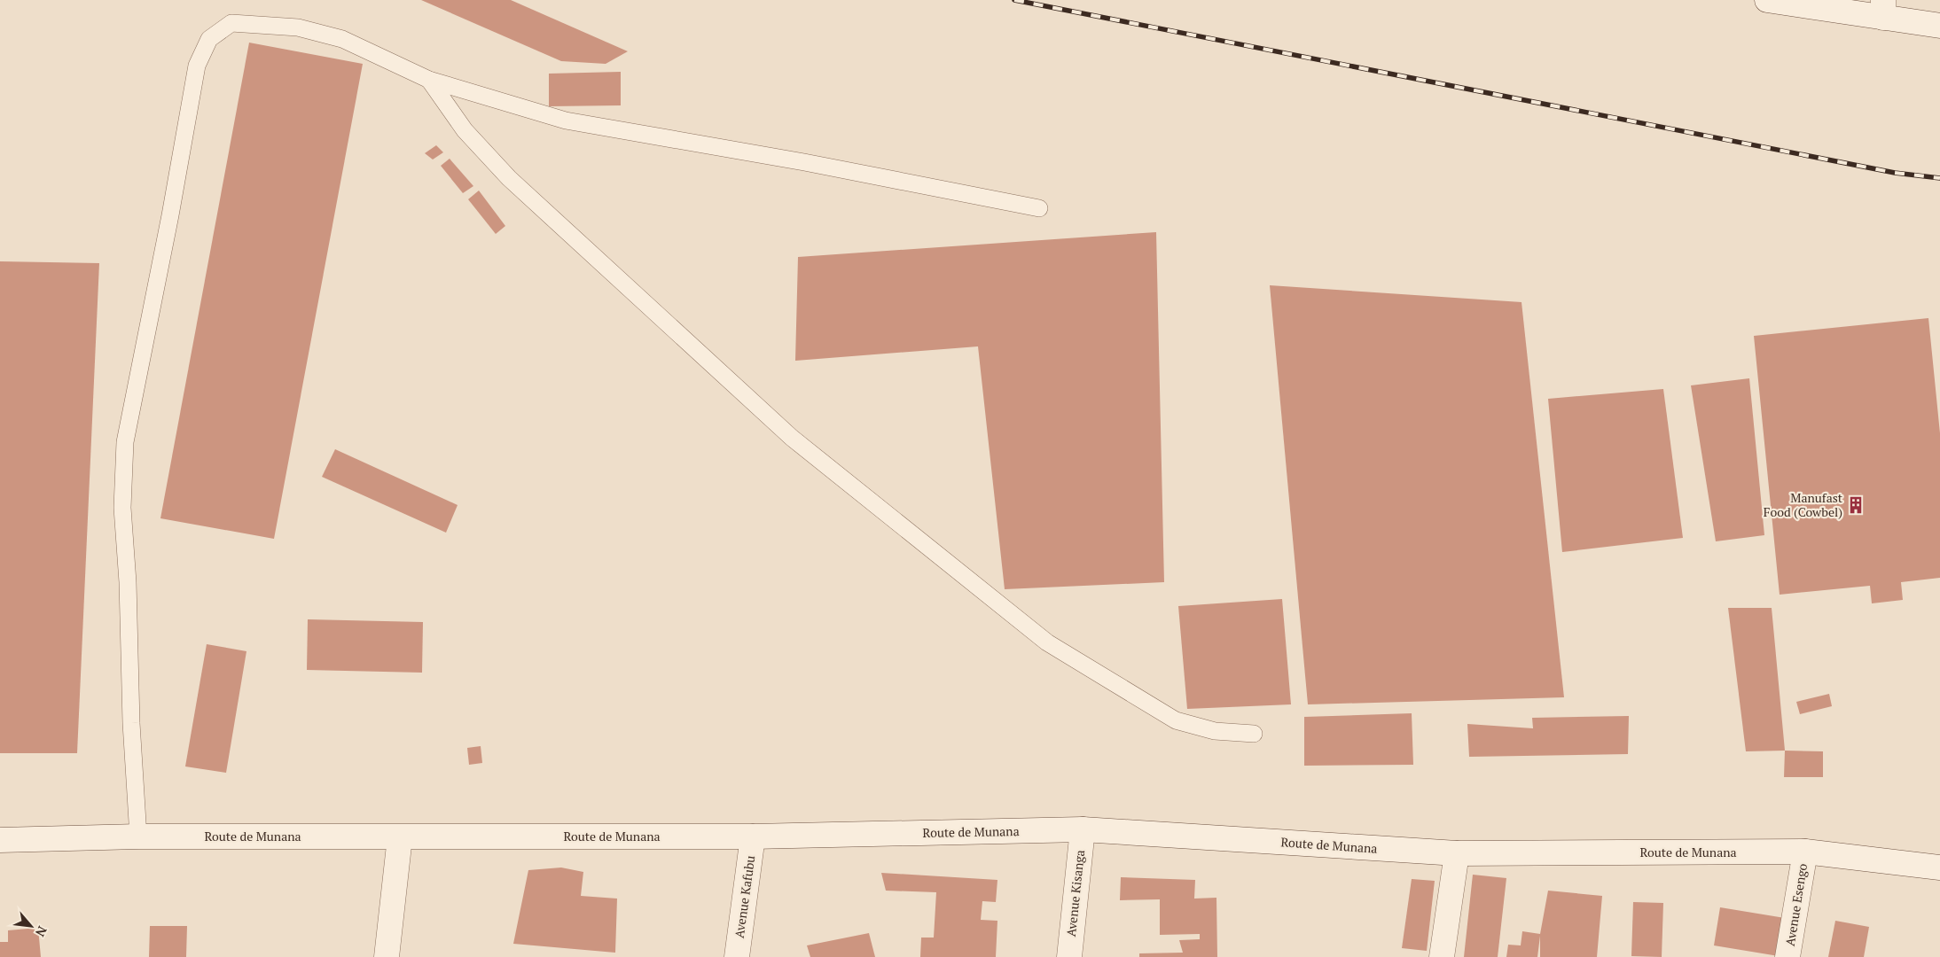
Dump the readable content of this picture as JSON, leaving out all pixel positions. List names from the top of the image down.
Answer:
{
  "streets": {
    "main road": [
      "Route de Munana",
      "Avenue Kisanga",
      "Avenue Kafubu",
      "Avenue Esengo"
    ]
  },
  "crossings": [
    ["Route de Munana", "Avenue Kisanga"],
    ["Route de Munana", "Avenue Kafubu"],
    ["Route de Munana", "Avenue Esengo"]
  ],
  "places": {
    "building": ["Manufast Food (Cowbel)"]
  },
  "north": "bottom right"
}
